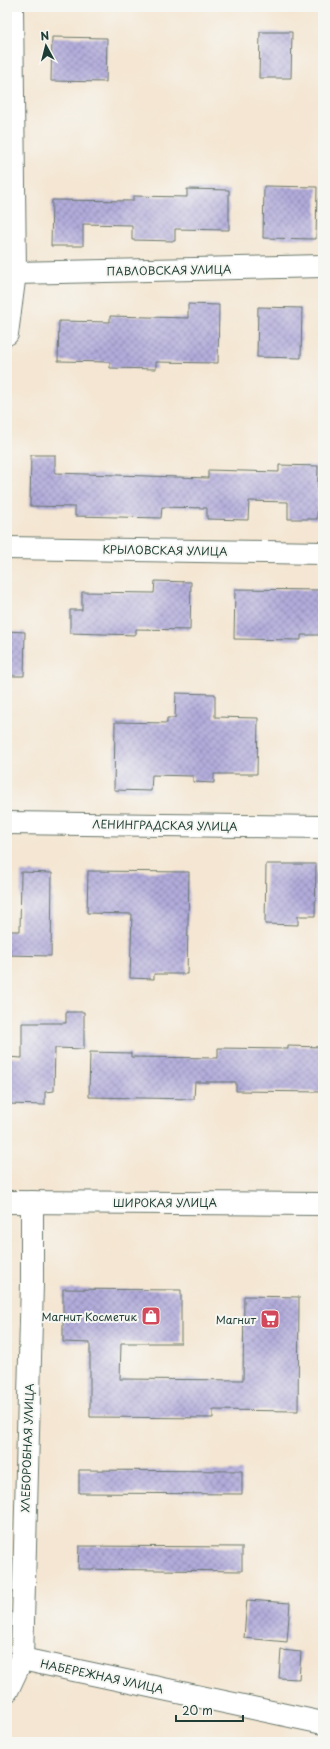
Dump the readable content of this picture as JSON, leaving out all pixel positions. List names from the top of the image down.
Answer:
{
  "streets": {
    "street": [
      "ПАВЛОВСКАЯ УЛИЦА",
      "КРЫЛОВСКАЯ УЛИЦА",
      "ЛЕНИНГРАДСКАЯ УЛИЦА",
      "ШИРОКАЯ УЛИЦА",
      "ХЛЕБОРОБНАЯ УЛИЦА",
      "НАБЕРЕЖНАЯ УЛИЦА"
    ]
  },
  "crossings": [
    ["ШИРОКАЯ УЛИЦА", "ХЛЕБОРОБНАЯ УЛИЦА"],
    ["ХЛЕБОРОБНАЯ УЛИЦА", "НАБЕРЕЖНАЯ УЛИЦА"]
  ],
  "places": {
    "shop": ["Магнит Косметик"],
    "supermarket": ["Магнит"]
  },
  "scale_bar": "20 m",
  "north": "top"
}
